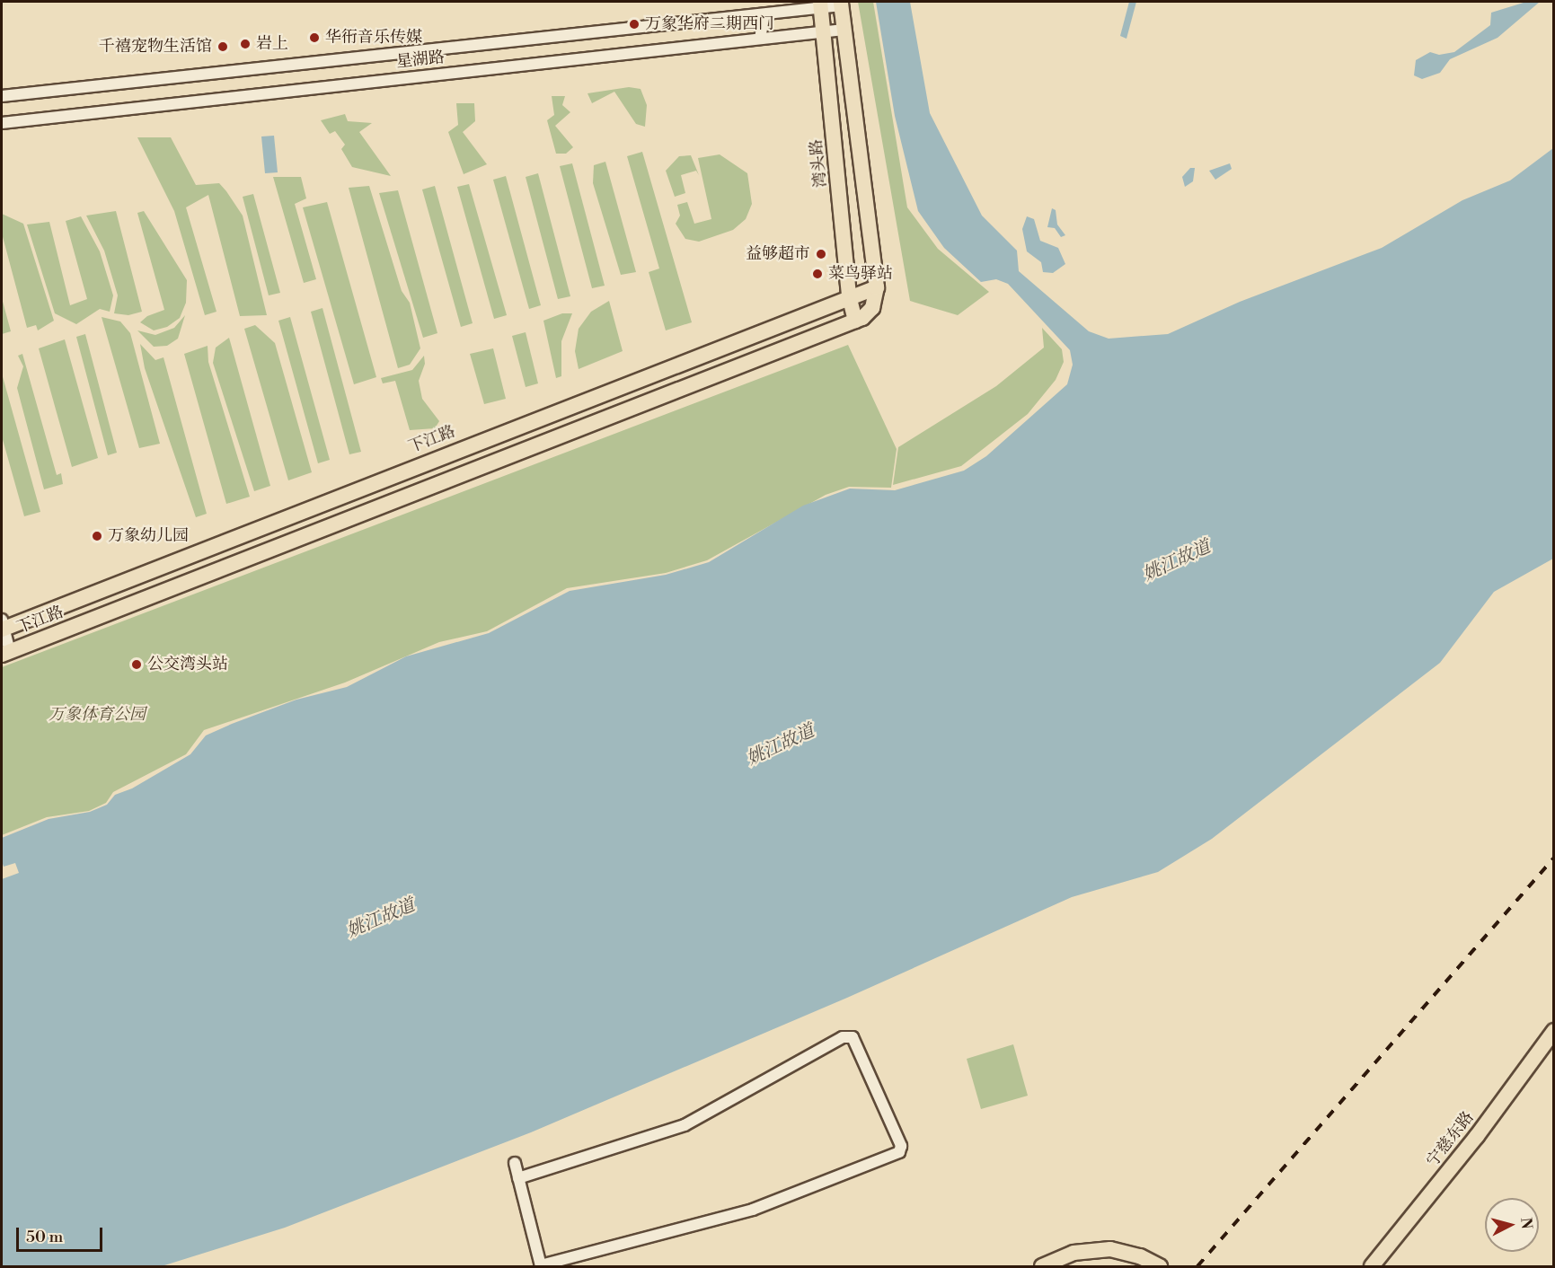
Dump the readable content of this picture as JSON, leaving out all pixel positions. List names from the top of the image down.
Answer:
{
  "streets": {
    "main road": ["湾头路", "下江路", "宁慈东路"],
    "street": ["星湖路"]
  },
  "crossings": [
    ["星湖路", "湾头路"],
    ["湾头路", "下江路"]
  ],
  "water": ["姚江故道"],
  "parks": ["万象体育公园"],
  "places": [
    "万象华府二期西门",
    "华衎音乐传媒",
    "岩上",
    "千禧宠物生活馆",
    "益够超市",
    "菜鸟驿站",
    "万象幼儿园",
    "公交湾头站"
  ],
  "scale_bar": "50 m",
  "north": "right"
}
